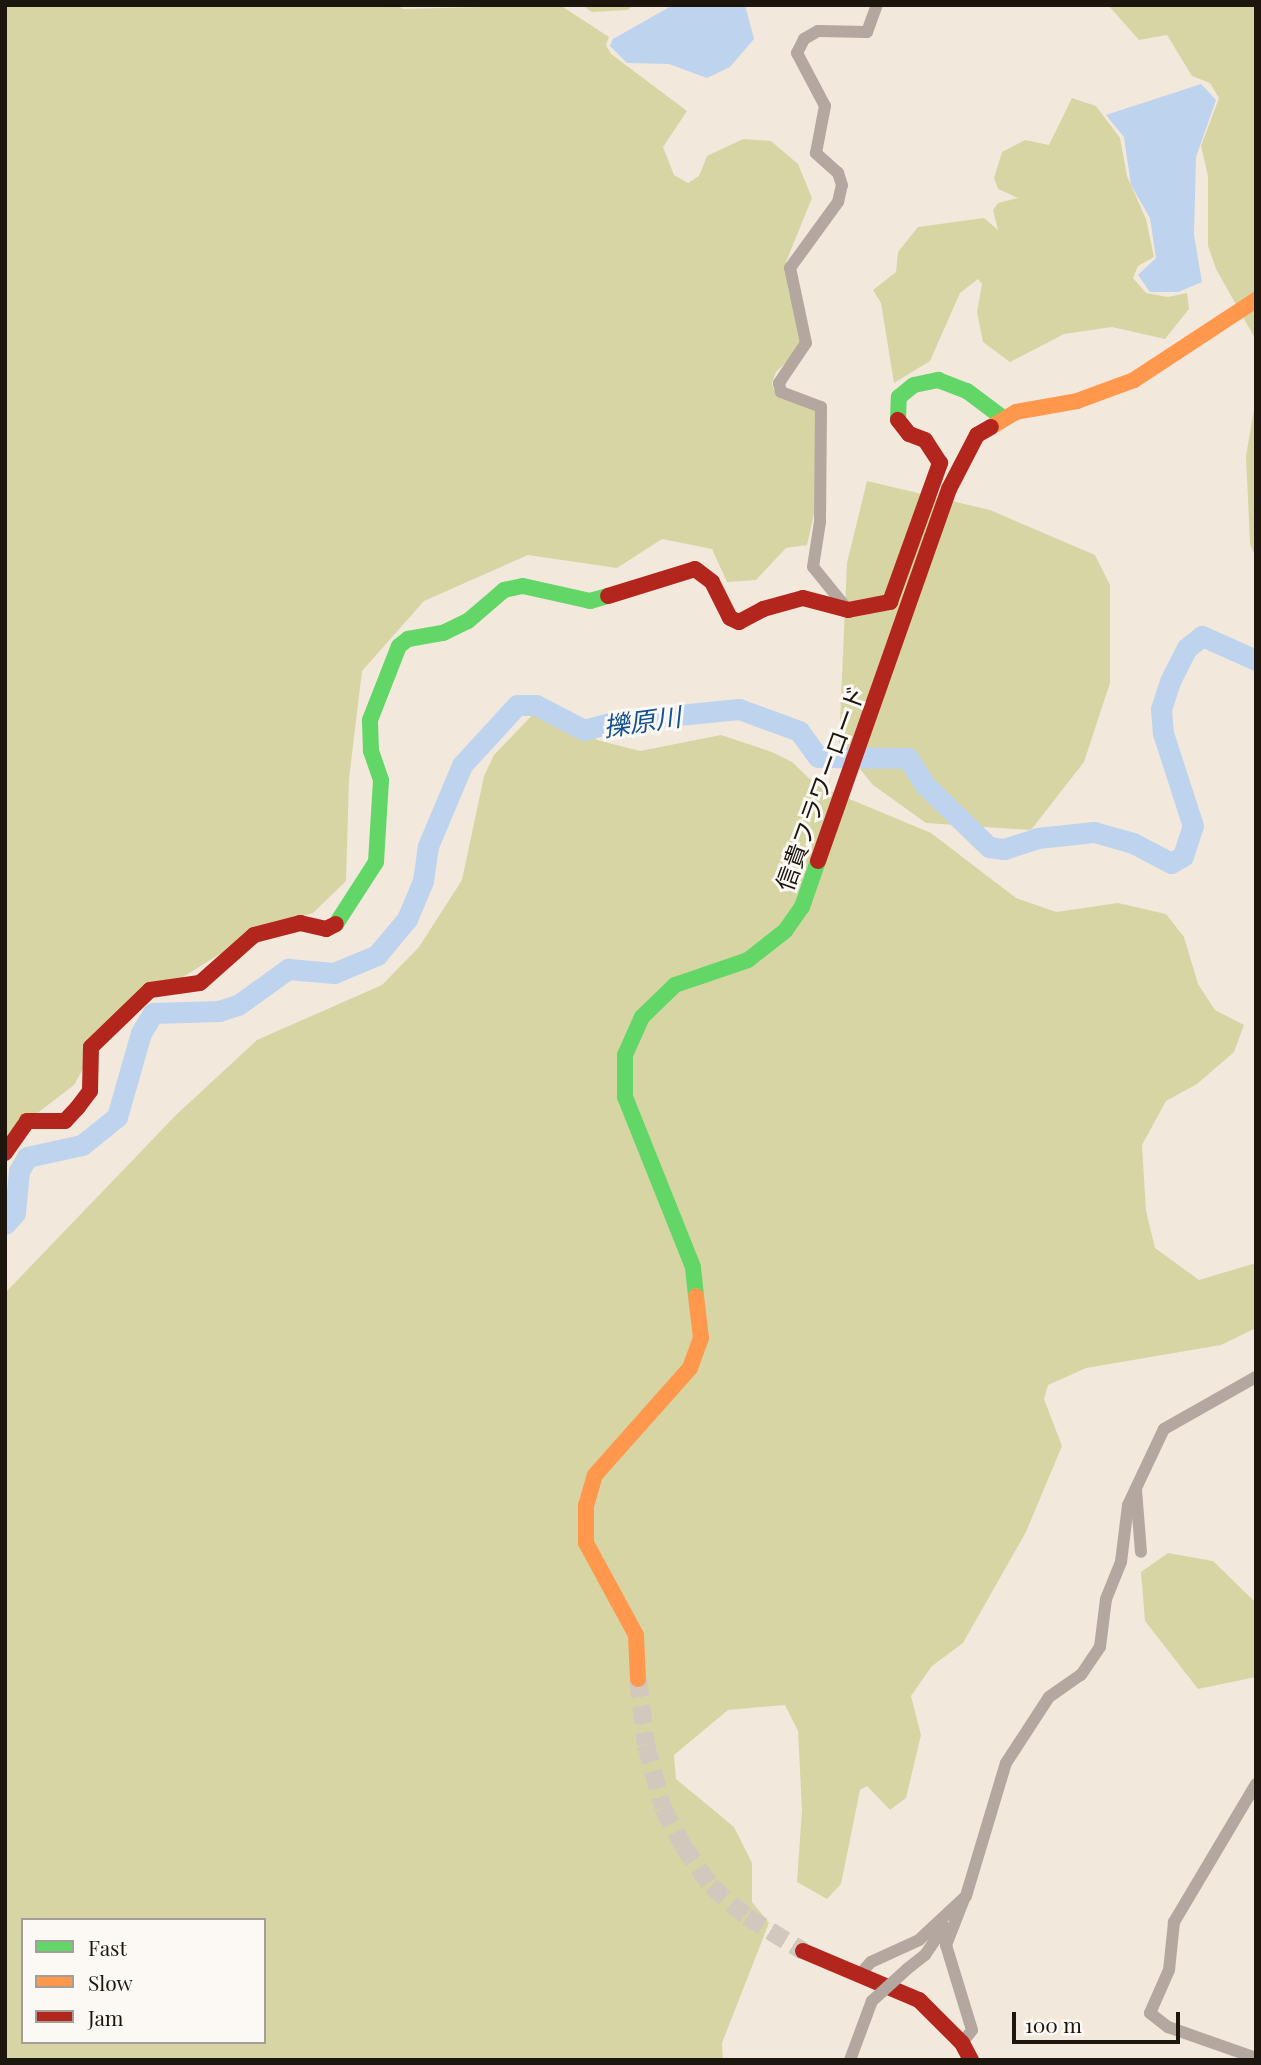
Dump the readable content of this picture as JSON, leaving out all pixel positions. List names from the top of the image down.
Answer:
{
  "streets": {
    "street": ["信貴フラワーロード"]
  },
  "water": ["擽原川"],
  "legend": ["Fast", "Slow", "Jam"],
  "scale_bar": "100 m"
}
